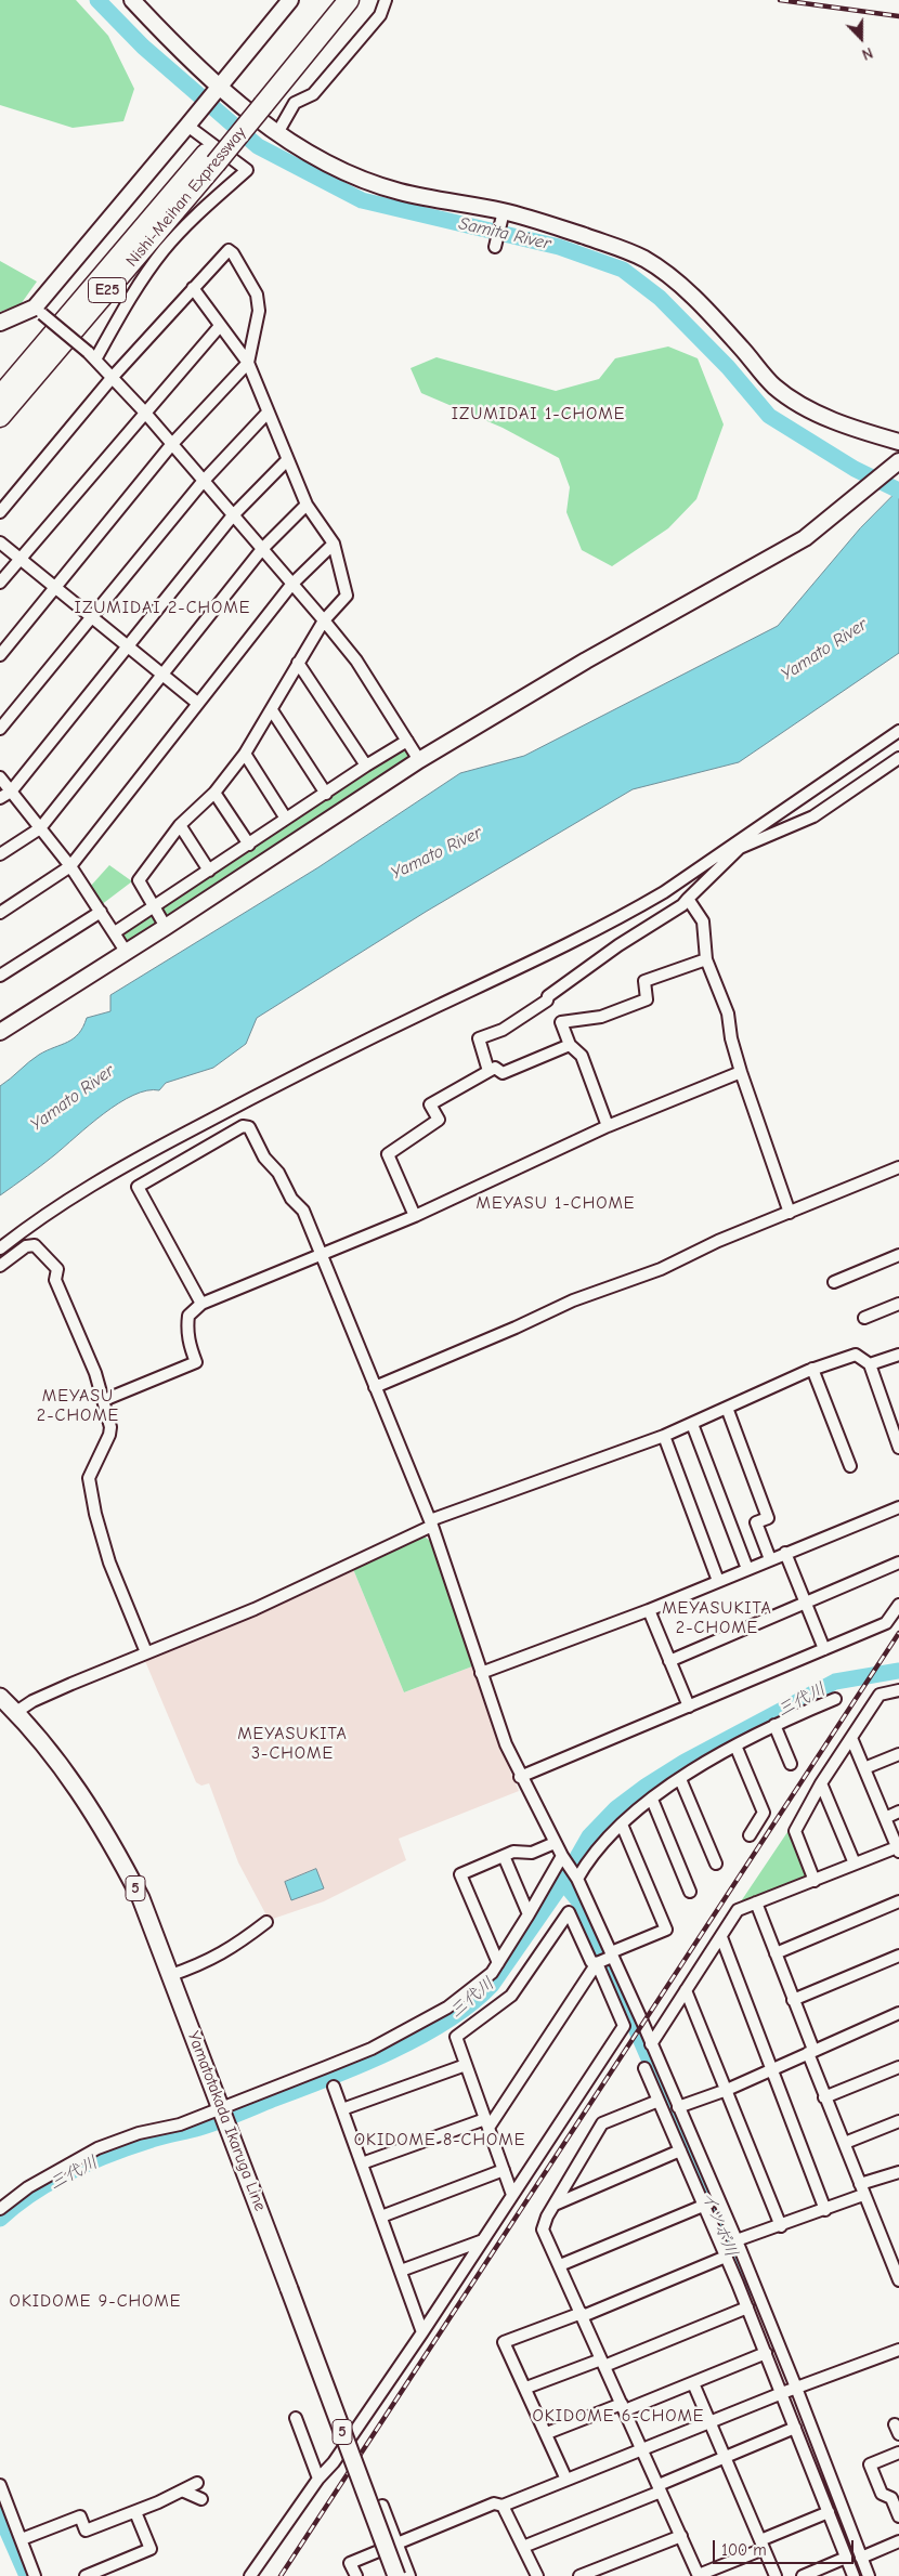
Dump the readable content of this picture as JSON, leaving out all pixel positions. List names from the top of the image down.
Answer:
{
  "streets": {
    "highway": ["Nishi-Meihan Expressway", "E25"],
    "main road": ["5", "Yamatotakada Ikaruga Line"]
  },
  "districts": [
    "IZUMIDAI 1-CHOME",
    "IZUMIDAI 2-CHOME",
    "MEYASU 1-CHOME",
    "MEYASU 2-CHOME",
    "MEYASUKITA 2-CHOME",
    "MEYASUKITA 3-CHOME",
    "OKIDOME 8-CHOME",
    "OKIDOME 9-CHOME",
    "OKIDOME 6-CHOME"
  ],
  "water": [
    "Samita River",
    "Yamato River",
    "三代川",
    "イツボ川"
  ],
  "scale_bar": "100 m",
  "north": "bottom"
}
